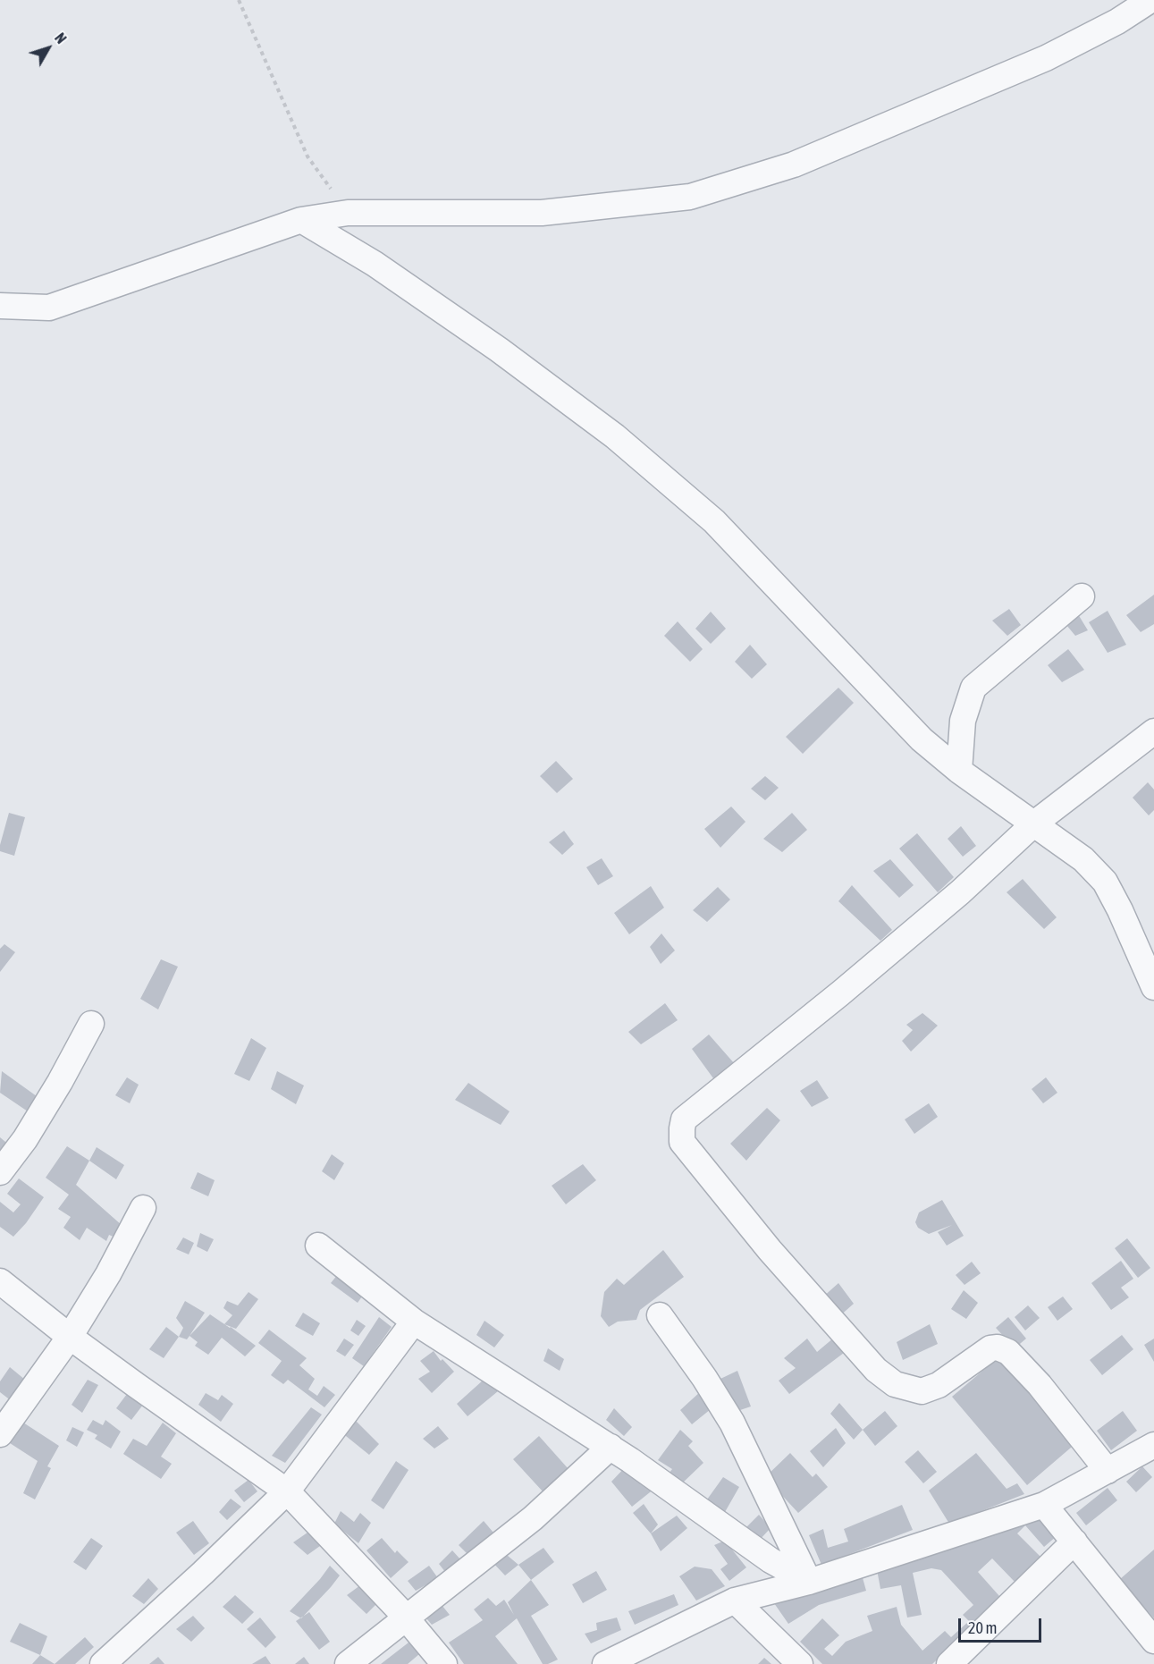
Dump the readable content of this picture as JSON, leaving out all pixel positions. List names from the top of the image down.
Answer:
{
  "scale_bar": "20 m",
  "north": "top right"
}
